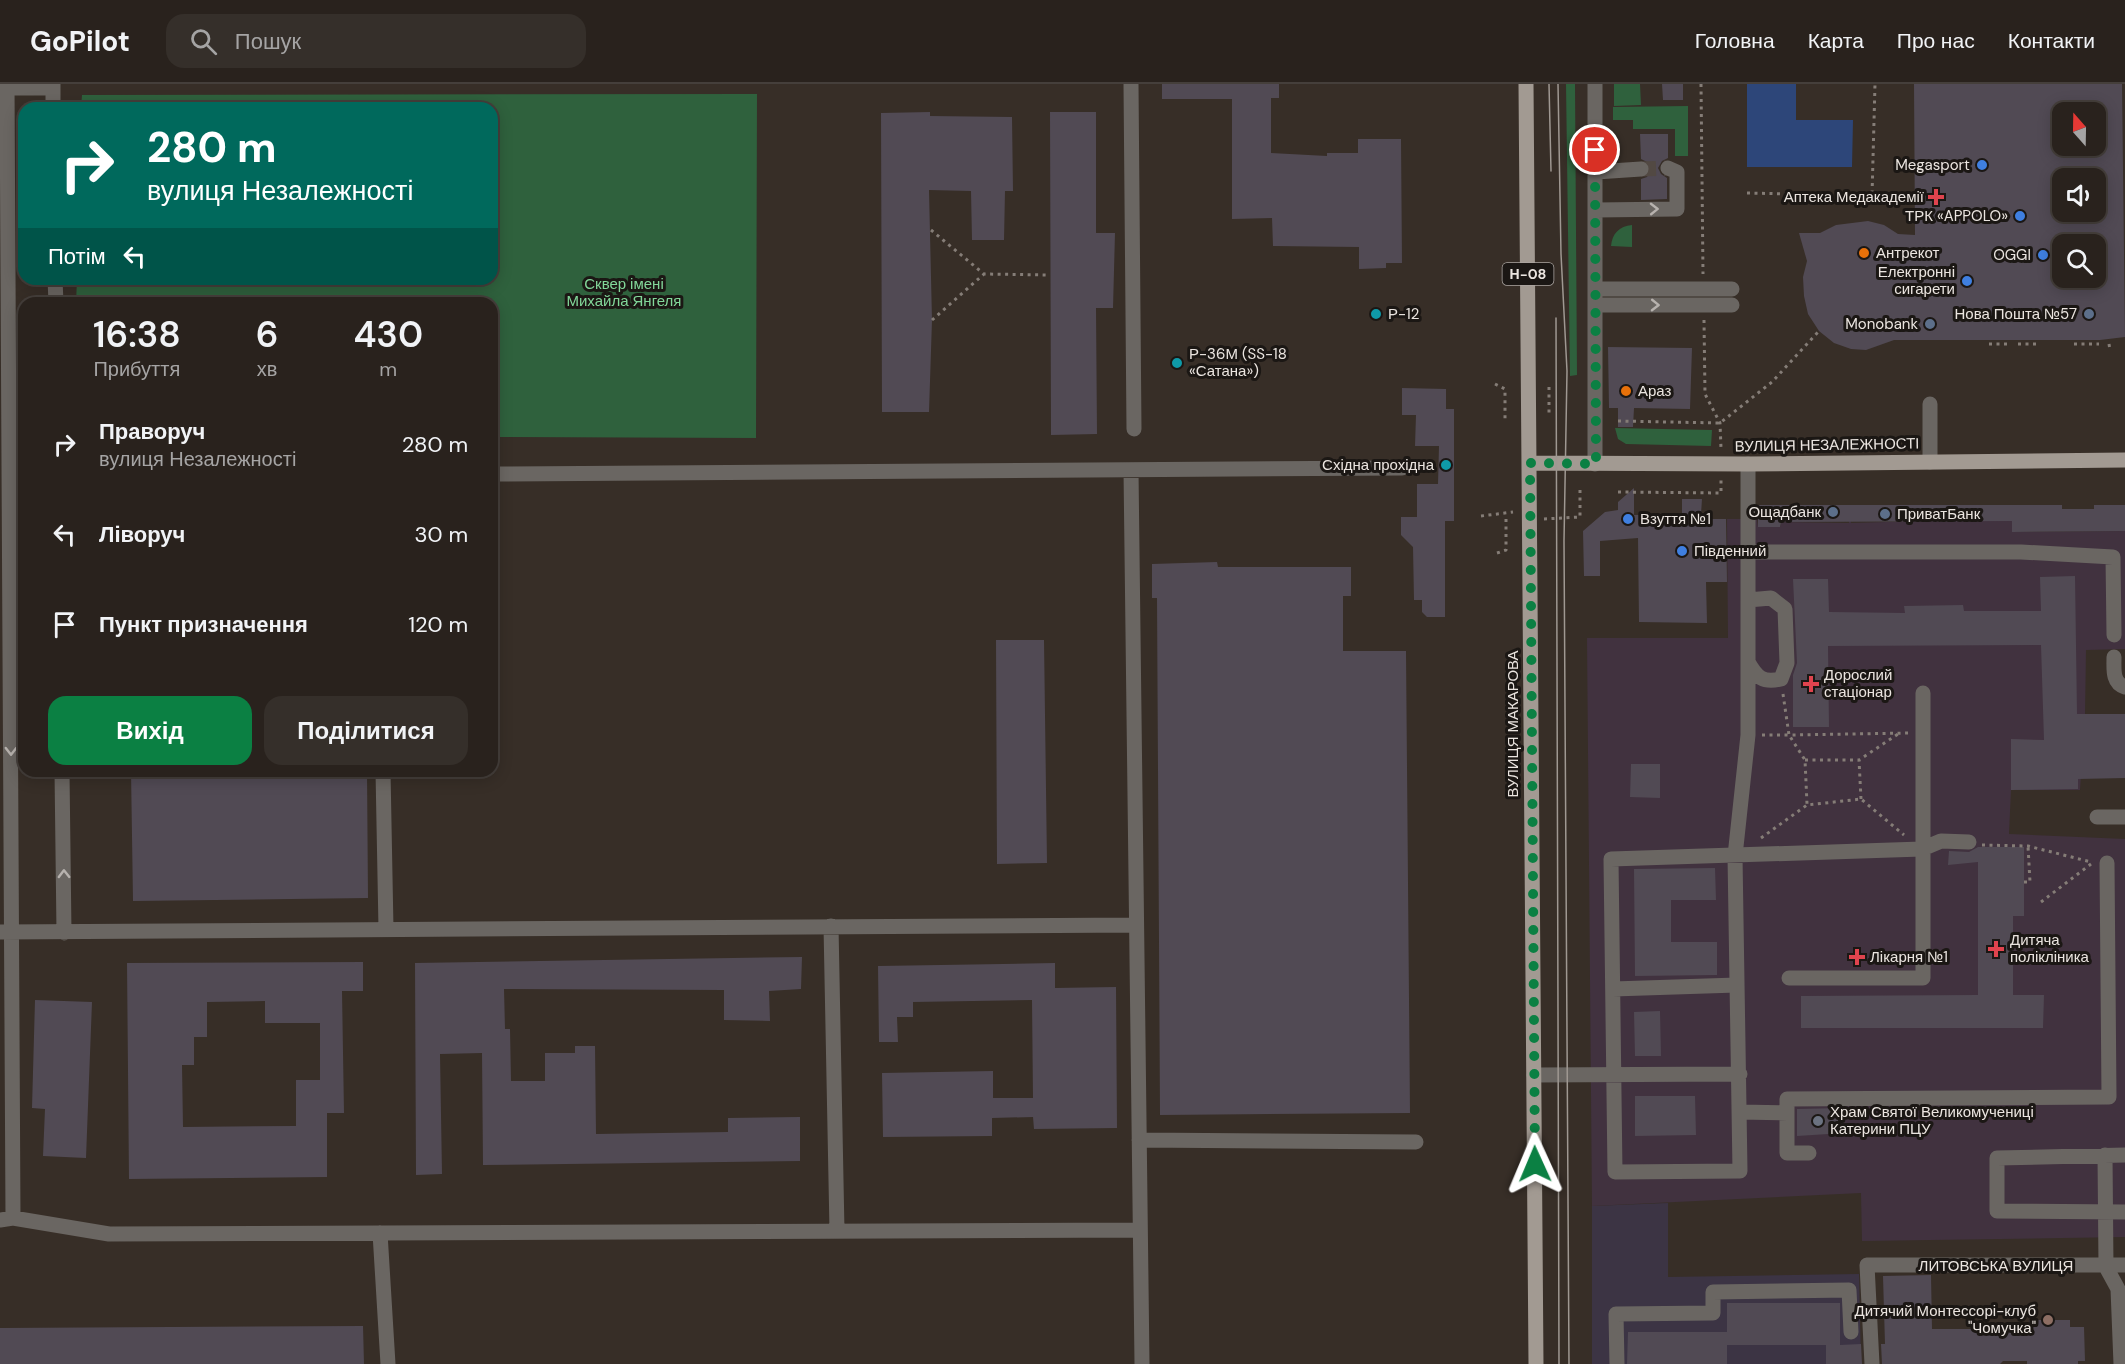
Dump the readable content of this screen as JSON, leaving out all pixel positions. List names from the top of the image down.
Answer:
{
  "streets": {
    "main road": ["Н-08", "ВУЛИЦЯ НЕЗАЛЕЖНОСТІ", "ВУЛИЦЯ МАКАРОВА"],
    "street": ["ЛИТОВСЬКА ВУЛИЦЯ"]
  },
  "crossings": [
    ["ВУЛИЦЯ НЕЗАЛЕЖНОСТІ", "ВУЛИЦЯ МАКАРОВА"]
  ],
  "parks": ["Сквер імені Михайла Янгеля"],
  "places": {
    "other": [
      "Megasport",
      "ТРК «APPOLO»",
      "Антрекот",
      "OGGI",
      "Електронні сигарети",
      "Р-12",
      "Нова Пошта №57",
      "Monobank",
      "Р-36М (SS-18 «Сатана»)",
      "Араз",
      "Східна прохідна",
      "Ощадбанк",
      "ПриватБанк",
      "Взуття №1",
      "Південний",
      "Храм Святої Великомучениці Катерини ПЦУ",
      "Дитячий Монтессорі-клуб \"Чомучка\""
    ],
    "health": [
      "Аптека Медакадемії",
      "Дорослий стаціонар",
      "Дитяча полікліника",
      "Лікарня №1"
    ]
  },
  "north": "top",
  "page": {
    "header": "GoPilot",
    "search": "Пошук",
    "nav": [
      "Головна",
      "Карта",
      "Про нас",
      "Контакти"
    ],
    "turn": ["280 m", "вулиця Незалежності"],
    "then": "Потім",
    "eta": [
      "16:38",
      "Прибуття",
      "6",
      "хв",
      "430",
      "m"
    ],
    "list": [
      {
        "name": "Праворуч",
        "note": "вулиця Незалежності",
        "value": "280 m"
      },
      {
        "name": "Ліворуч",
        "value": "30 m"
      },
      {
        "name": "Пункт призначення",
        "value": "120 m"
      }
    ],
    "buttons": ["Вихід", "Поділитися"]
  }
}
